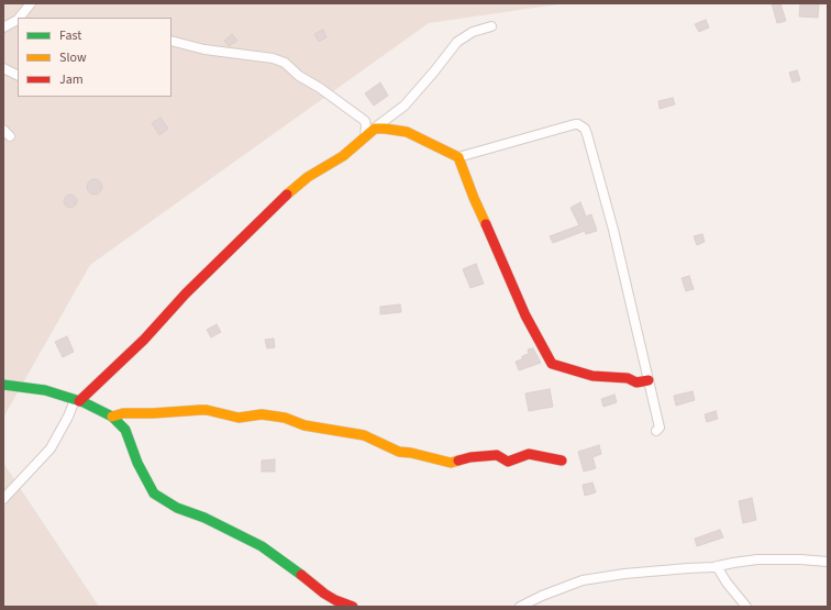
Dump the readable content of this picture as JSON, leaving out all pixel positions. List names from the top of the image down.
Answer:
{
  "legend": ["Fast", "Slow", "Jam"]
}
